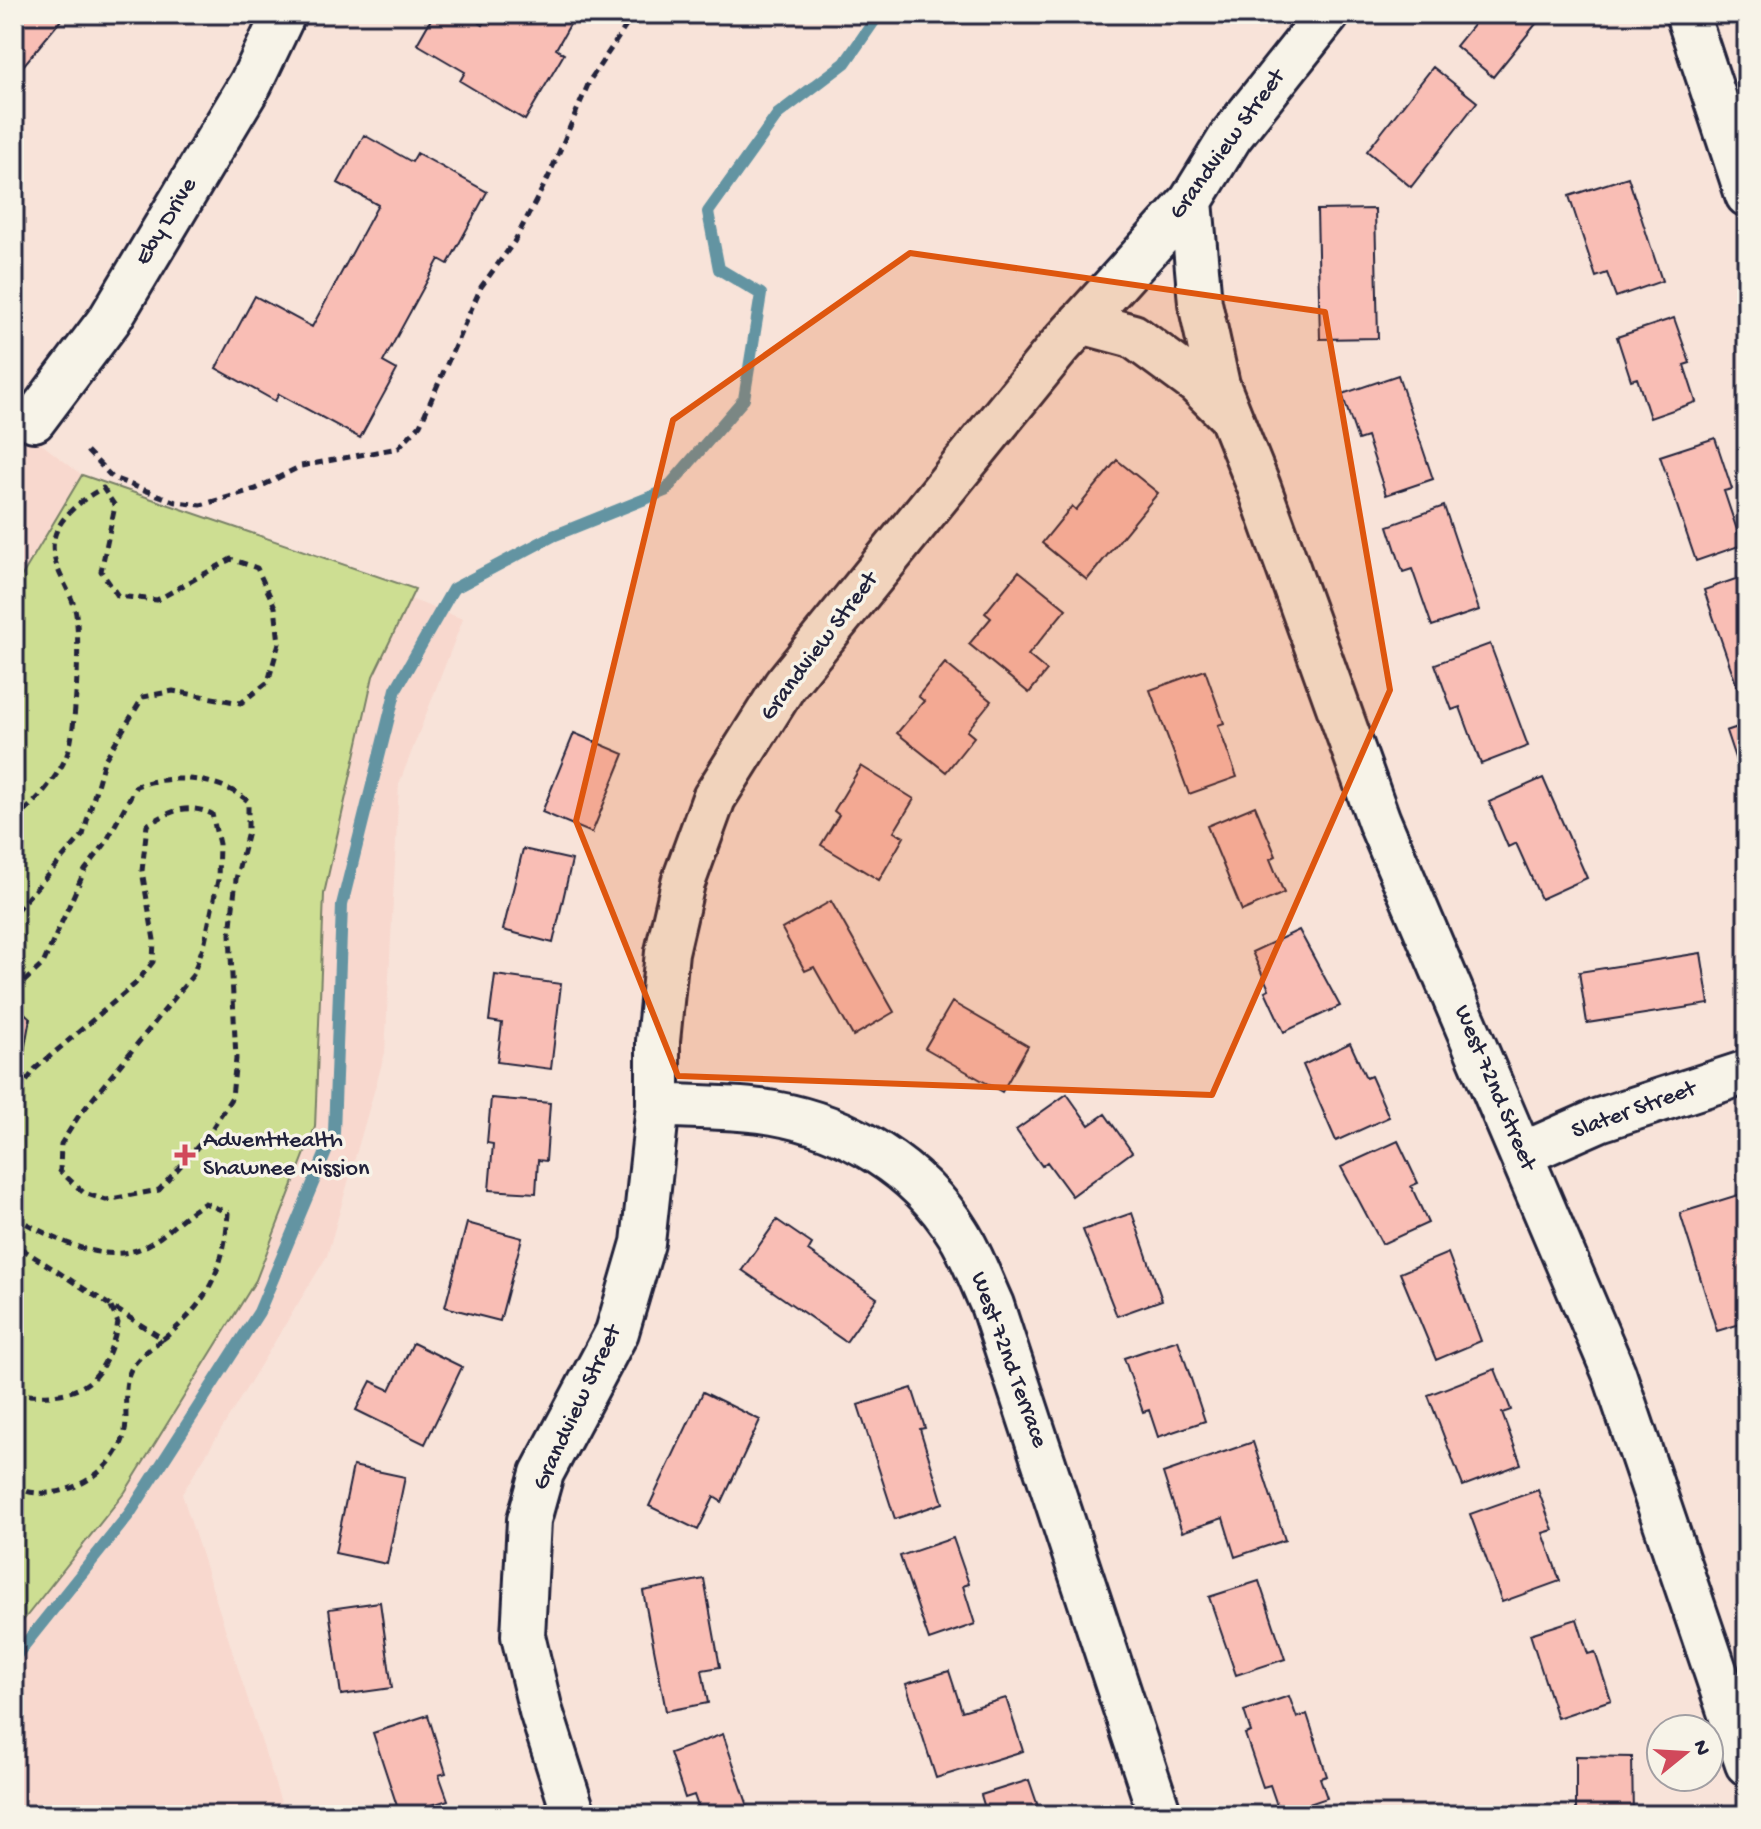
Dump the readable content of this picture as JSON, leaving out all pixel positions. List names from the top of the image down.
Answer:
{
  "streets": {
    "street": [
      "Grandview Street",
      "Eby Drive",
      "West 72nd Street",
      "Slater Street",
      "West 72nd Terrace"
    ]
  },
  "crossings": [
    ["Grandview Street", "West 72nd Street"],
    ["Grandview Street", "West 72nd Terrace"],
    ["West 72nd Street", "Slater Street"]
  ],
  "places": {
    "health": ["AdventHealth Shawnee Mission"]
  },
  "north": "right"
}
